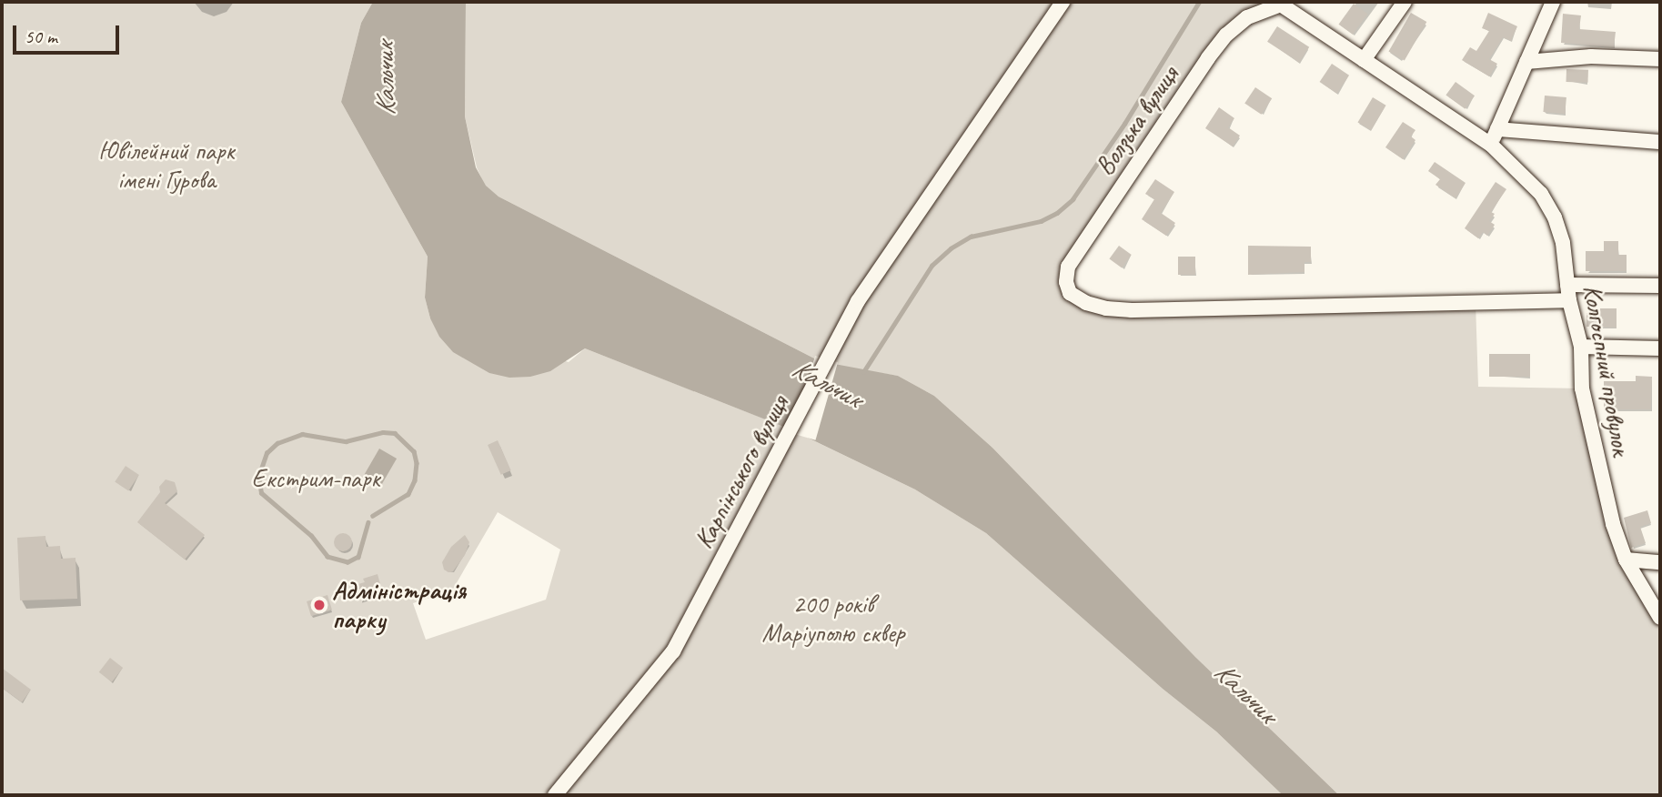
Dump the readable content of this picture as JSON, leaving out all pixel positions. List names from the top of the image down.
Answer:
{
  "streets": {
    "street": ["Волзька вулиця", "Колгоспний провулок", "Карпінського вулиця"]
  },
  "crossings": [
    ["Волзька вулиця", "Колгоспний провулок"]
  ],
  "water": ["Кальчик"],
  "parks": ["Ювілейний парк імені Гурова", "Екстрим-парк", "200 років Маріуполю сквер"],
  "places": ["Адміністрація парку"],
  "scale_bar": "50 m"
}
